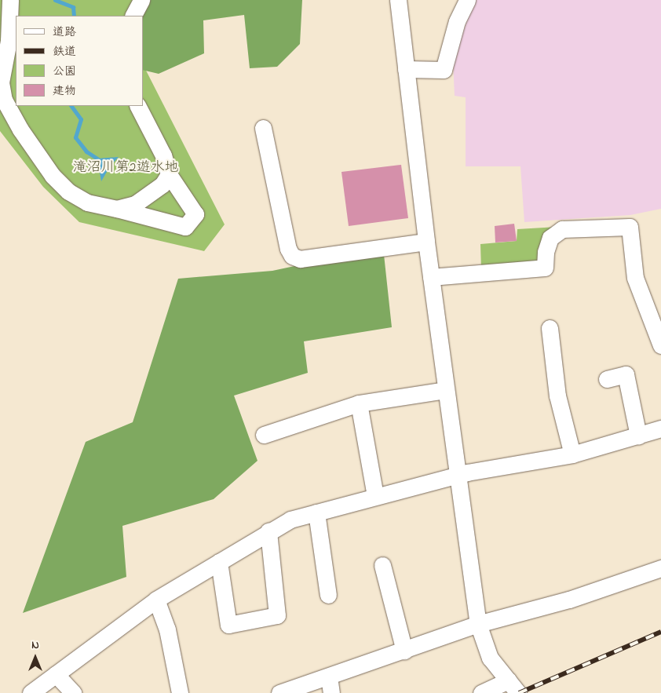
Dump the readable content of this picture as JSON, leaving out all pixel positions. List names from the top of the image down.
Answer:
{
  "parks": ["滝沼川第2遊水地"],
  "legend": [
    "道路",
    "鉄道",
    "公園",
    "建物"
  ],
  "north": "top"
}
